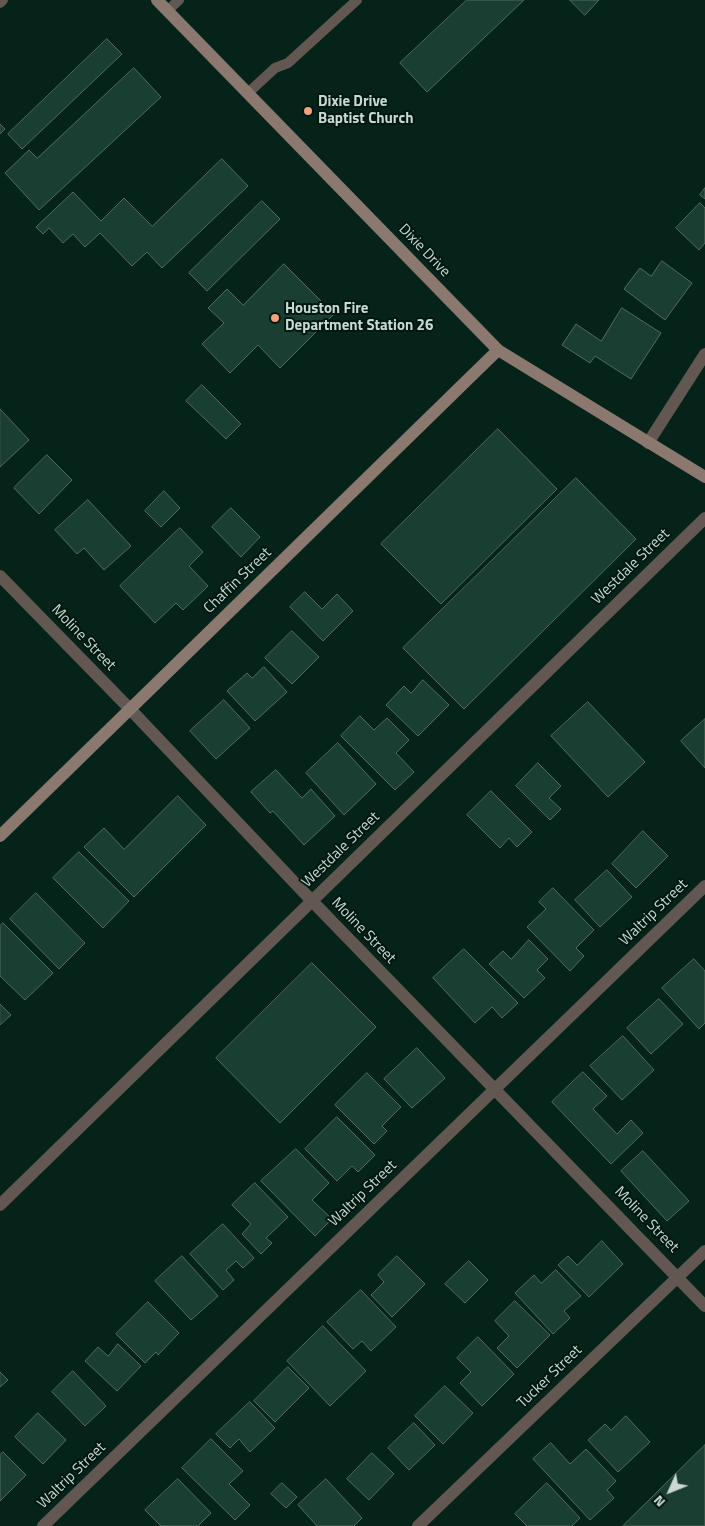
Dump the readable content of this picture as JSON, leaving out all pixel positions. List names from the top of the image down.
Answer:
{
  "streets": {
    "street": [
      "Dixie Drive",
      "Westdale Street",
      "Chaffin Street",
      "Moline Street",
      "Waltrip Street",
      "Tucker Street"
    ]
  },
  "crossings": [
    ["Dixie Drive", "Chaffin Street"],
    ["Westdale Street", "Moline Street"],
    ["Chaffin Street", "Moline Street"],
    ["Moline Street", "Waltrip Street"],
    ["Moline Street", "Tucker Street"]
  ],
  "places": ["Dixie Drive Baptist Church", "Houston Fire Department Station 26"],
  "north": "bottom left"
}
